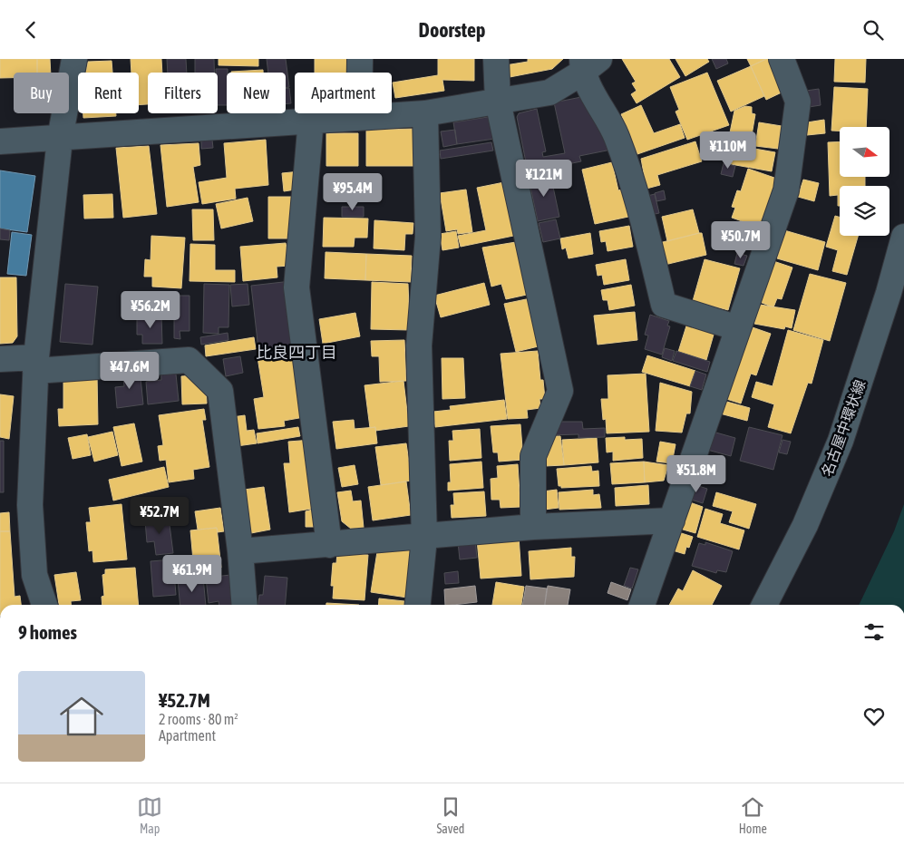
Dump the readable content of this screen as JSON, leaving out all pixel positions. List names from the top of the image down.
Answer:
{
  "streets": {
    "main road": ["名古屋中環状線"]
  },
  "districts": ["比良四丁目"],
  "north": "right",
  "page": {
    "header": "Doorstep",
    "chip": [
      "Buy",
      "Rent",
      "Filters",
      "New",
      "Apartment"
    ],
    "price": [
      "¥110M",
      "¥121M",
      "¥95.4M",
      "¥50.7M",
      "¥56.2M",
      "¥47.6M",
      "¥51.8M",
      "¥52.7M",
      "¥61.9M"
    ],
    "heading": "9 homes",
    "list": [
      {
        "name": "¥52.7M",
        "note": "2 rooms · 80 m² · Apartment"
      }
    ],
    "tabs": ["Map", "Saved", "Home"]
  }
}
